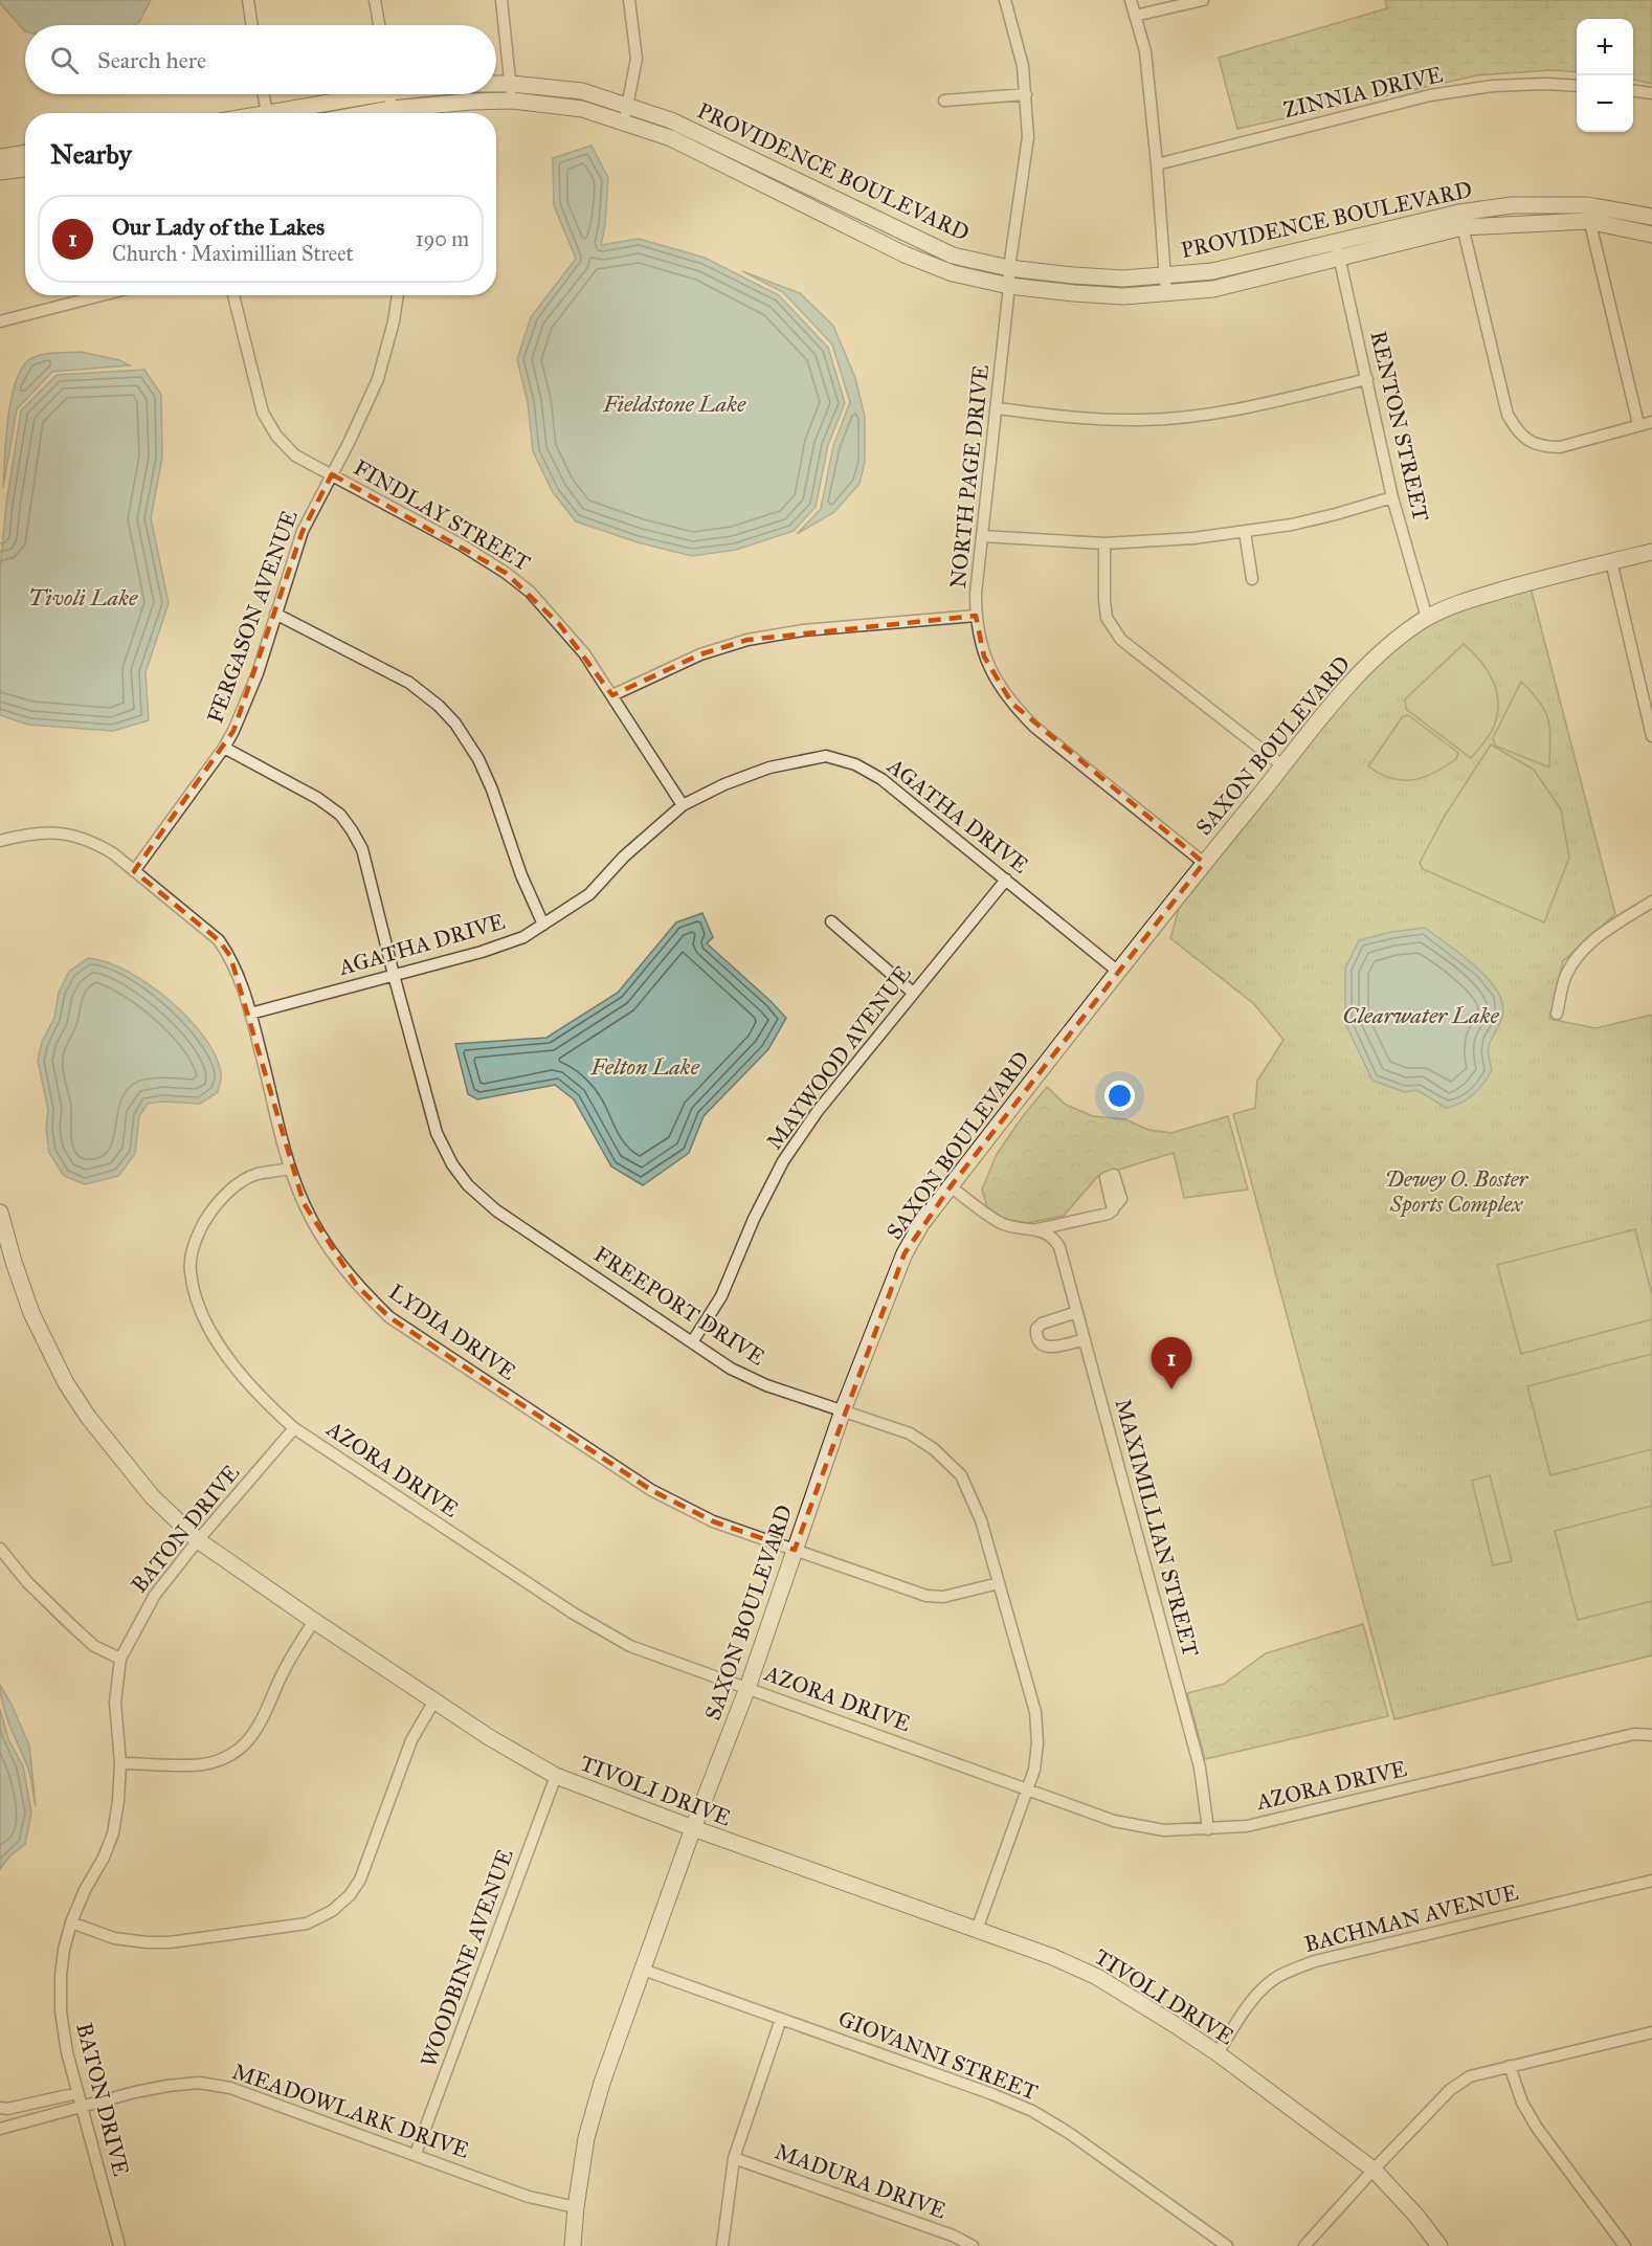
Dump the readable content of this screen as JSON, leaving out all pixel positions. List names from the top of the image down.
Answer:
{
  "streets": {
    "main road": ["PROVIDENCE BOULEVARD", "SAXON BOULEVARD", "TIVOLI DRIVE"],
    "street": [
      "ZINNIA DRIVE",
      "RENTON STREET",
      "NORTH PAGE DRIVE",
      "FINDLAY STREET",
      "FERGASON AVENUE",
      "AGATHA DRIVE",
      "MAYWOOD AVENUE",
      "FREEPORT DRIVE",
      "LYDIA DRIVE",
      "AZORA DRIVE",
      "MAXIMILLIAN STREET",
      "BATON DRIVE",
      "BACHMAN AVENUE",
      "WOODBINE AVENUE",
      "GIOVANNI STREET",
      "MEADOWLARK DRIVE",
      "MADURA DRIVE"
    ]
  },
  "crossings": [
    ["PROVIDENCE BOULEVARD", "RENTON STREET"],
    ["PROVIDENCE BOULEVARD", "NORTH PAGE DRIVE"],
    ["RENTON STREET", "SAXON BOULEVARD"],
    ["NORTH PAGE DRIVE", "SAXON BOULEVARD"],
    ["FINDLAY STREET", "FERGASON AVENUE"],
    ["FINDLAY STREET", "AGATHA DRIVE"],
    ["FERGASON AVENUE", "FREEPORT DRIVE"],
    ["FERGASON AVENUE", "LYDIA DRIVE"],
    ["SAXON BOULEVARD", "AGATHA DRIVE"],
    ["SAXON BOULEVARD", "FREEPORT DRIVE"],
    ["SAXON BOULEVARD", "LYDIA DRIVE"],
    ["SAXON BOULEVARD", "AZORA DRIVE"],
    ["SAXON BOULEVARD", "TIVOLI DRIVE"],
    ["SAXON BOULEVARD", "GIOVANNI STREET"],
    ["SAXON BOULEVARD", "MEADOWLARK DRIVE"],
    ["AGATHA DRIVE", "MAYWOOD AVENUE"],
    ["AGATHA DRIVE", "FREEPORT DRIVE"],
    ["AGATHA DRIVE", "LYDIA DRIVE"],
    ["MAYWOOD AVENUE", "FREEPORT DRIVE"],
    ["FREEPORT DRIVE", "LYDIA DRIVE"],
    ["FREEPORT DRIVE", "AZORA DRIVE"],
    ["FREEPORT DRIVE", "TIVOLI DRIVE"],
    ["LYDIA DRIVE", "AZORA DRIVE"],
    ["AZORA DRIVE", "MAXIMILLIAN STREET"],
    ["AZORA DRIVE", "BATON DRIVE"],
    ["BATON DRIVE", "TIVOLI DRIVE"],
    ["BATON DRIVE", "MEADOWLARK DRIVE"],
    ["TIVOLI DRIVE", "BACHMAN AVENUE"],
    ["TIVOLI DRIVE", "WOODBINE AVENUE"],
    ["WOODBINE AVENUE", "MEADOWLARK DRIVE"]
  ],
  "water": [
    "Fieldstone Lake",
    "Tivoli Lake",
    "Clearwater Lake",
    "Felton Lake"
  ],
  "parks": ["Dewey O. Boster Sports Complex"],
  "page": {
    "map_buttons": ["+", "−"],
    "search": "Search here",
    "heading": "Nearby",
    "list": [
      {
        "mark": "1",
        "name": "Our Lady of the Lakes",
        "note": "Church · Maximillian Street",
        "value": "190 m"
      }
    ],
    "pins": "1"
  }
}
